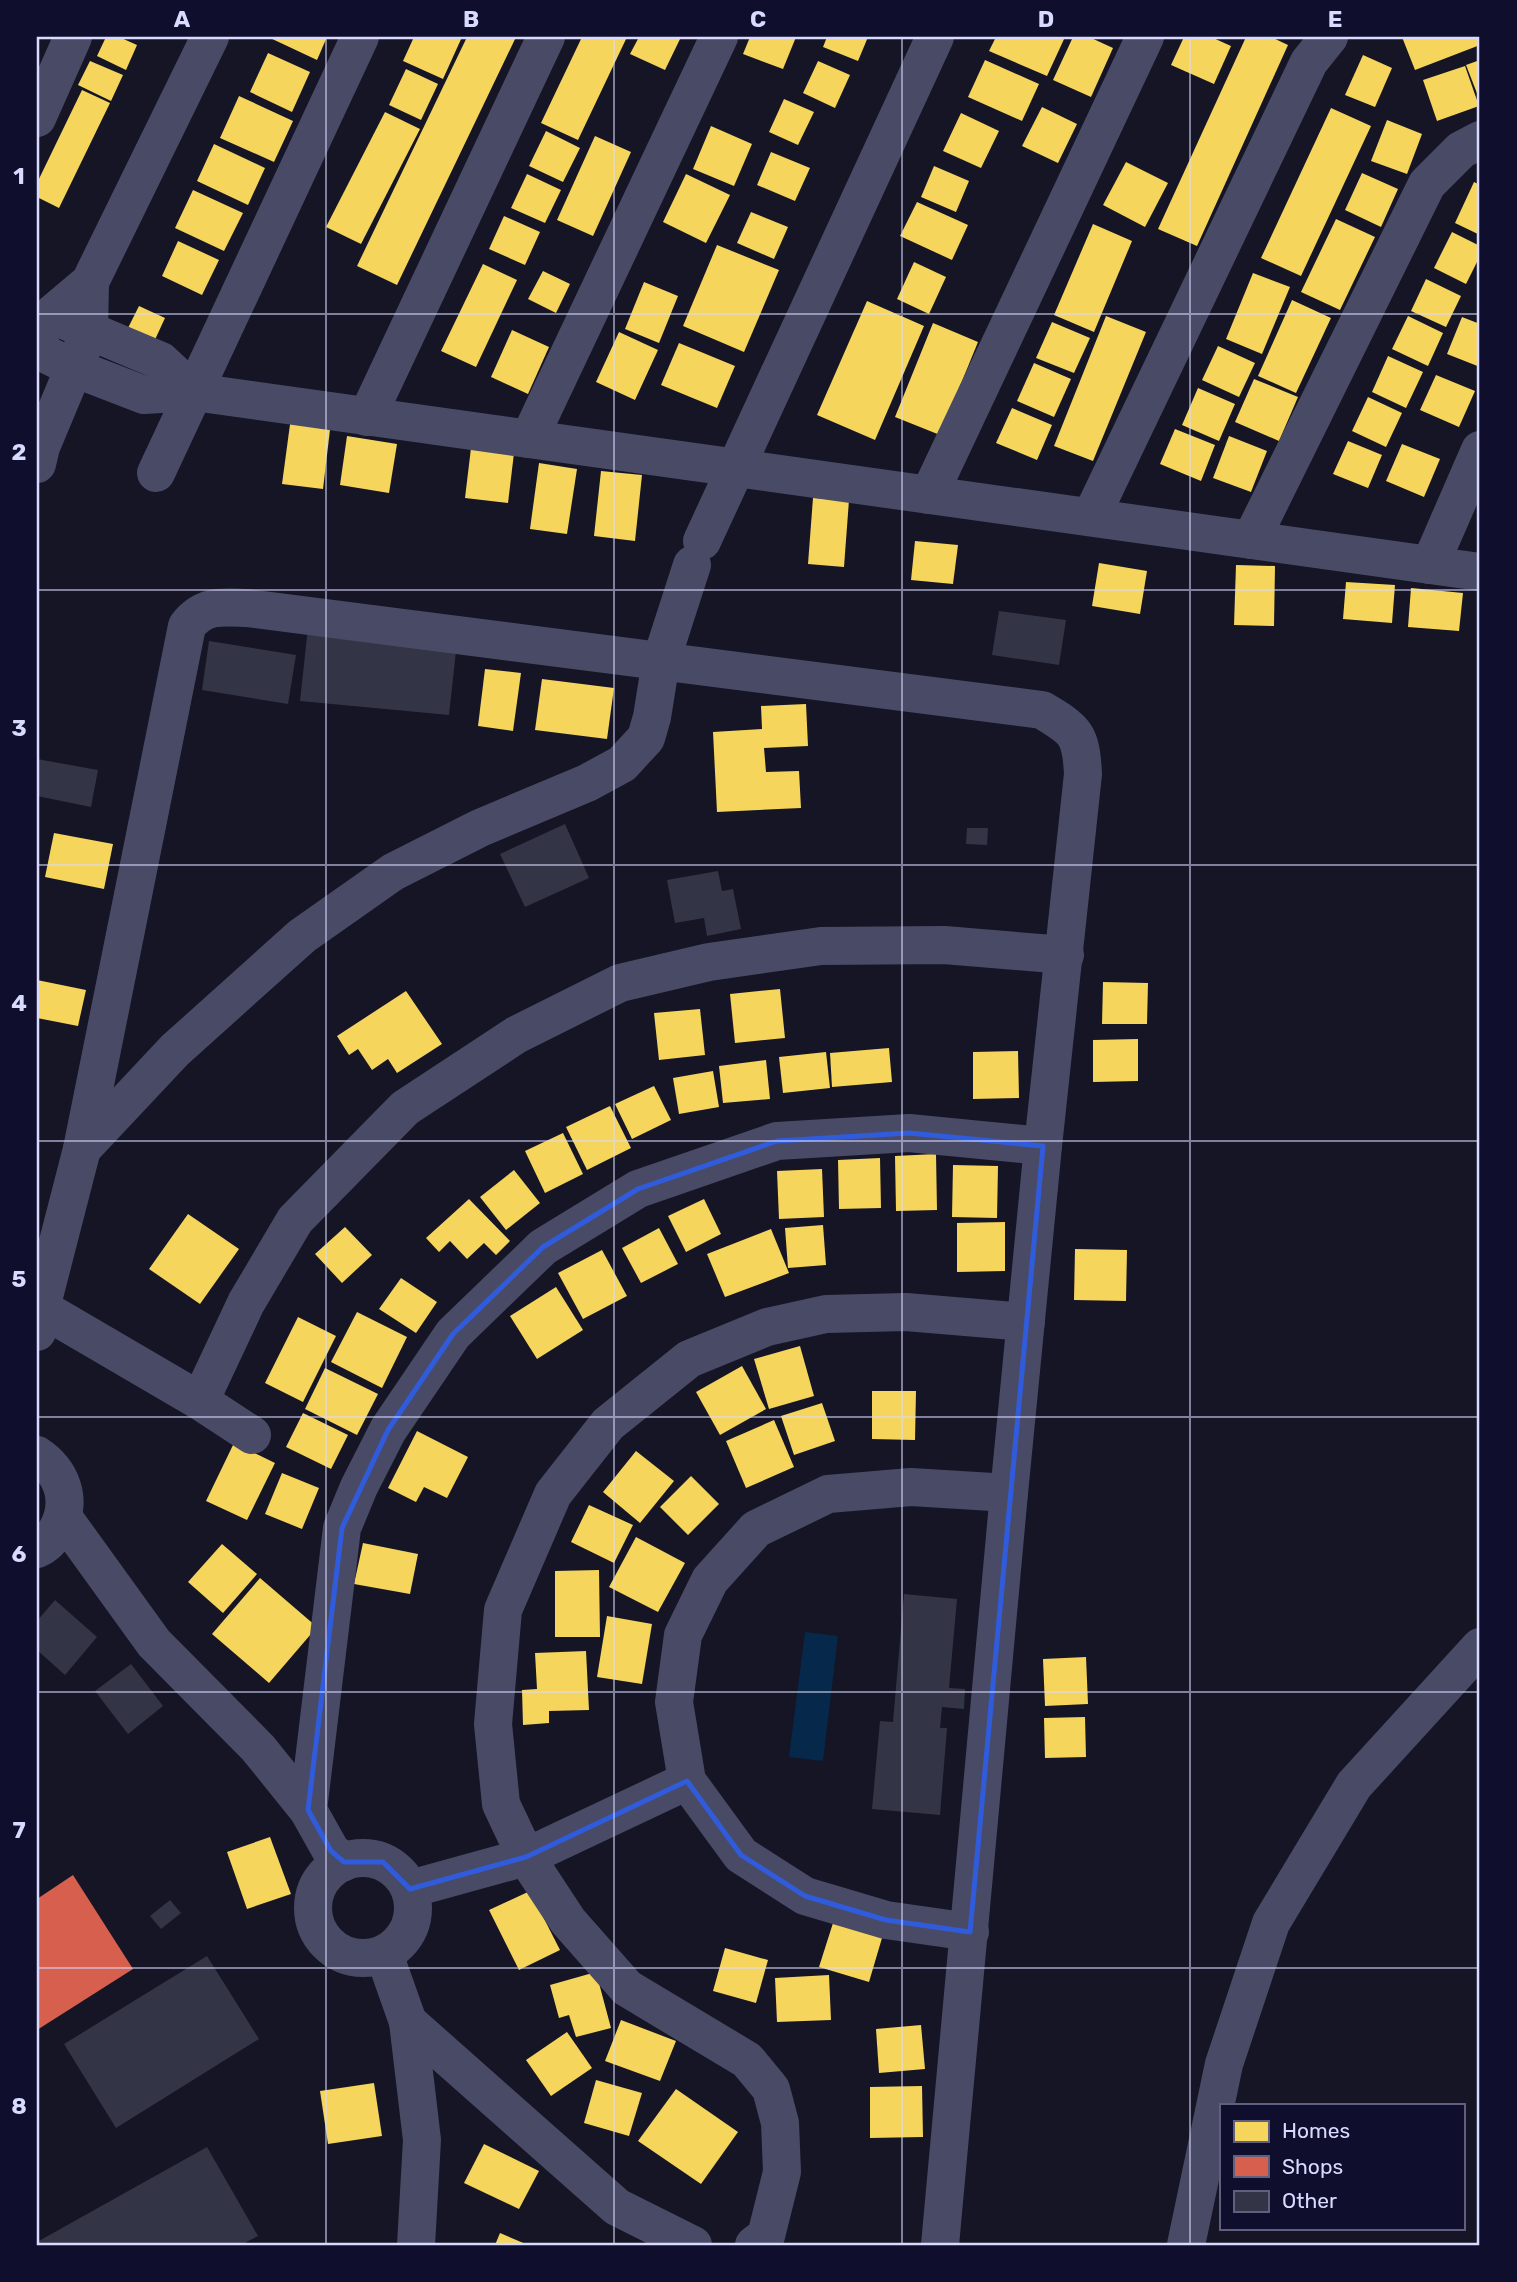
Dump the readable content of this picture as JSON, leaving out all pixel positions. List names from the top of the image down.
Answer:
{
  "legend": ["Homes", "Shops", "Other"],
  "grid": {
    "columns": [
      "A",
      "B",
      "C",
      "D",
      "E"
    ],
    "rows": [
      "1",
      "2",
      "3",
      "4",
      "5",
      "6",
      "7",
      "8"
    ]
  }
}
